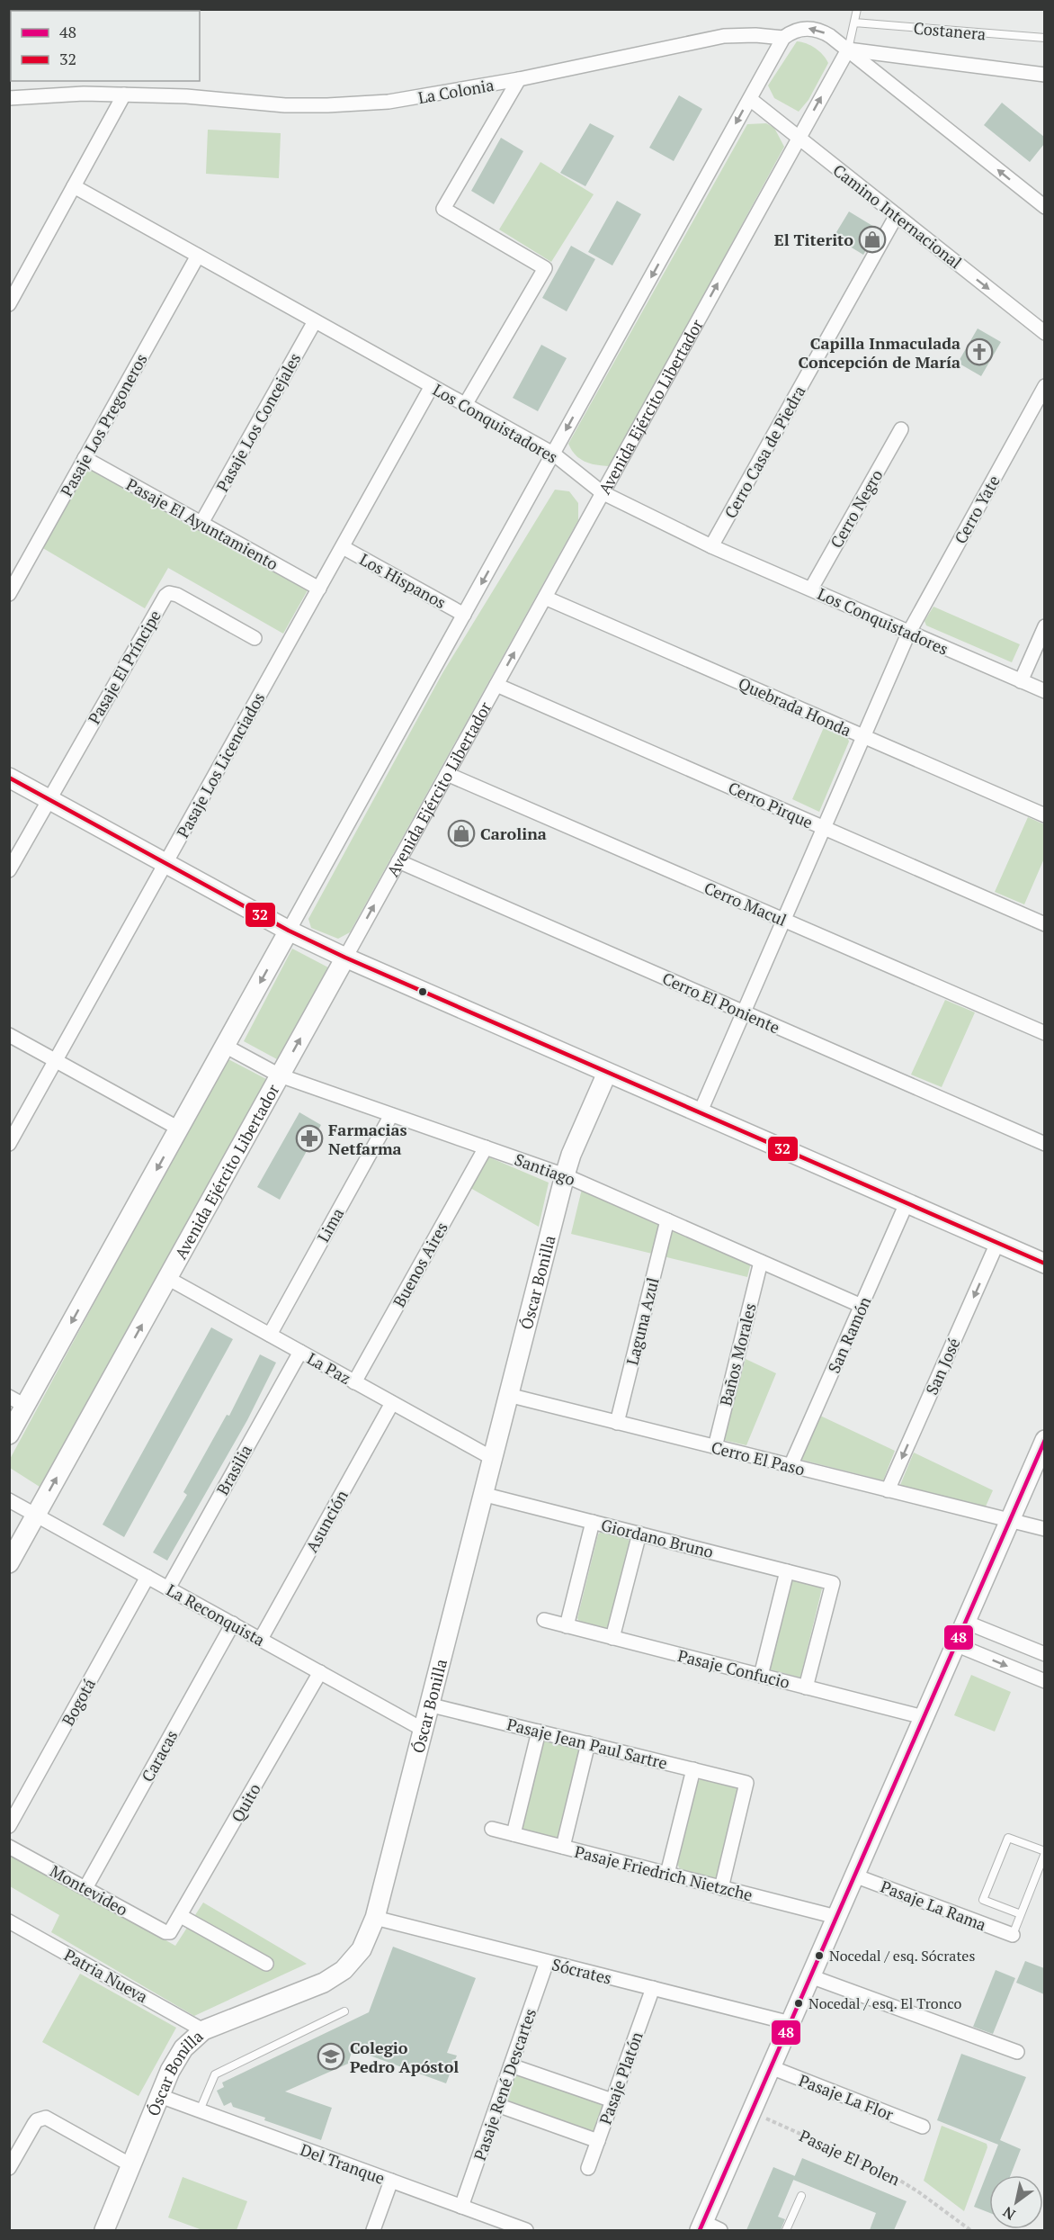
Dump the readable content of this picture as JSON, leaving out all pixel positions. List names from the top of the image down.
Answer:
{
  "streets": {
    "street": [
      "La Colonia",
      "Camino Internacional",
      "Avenida Ejército Libertador",
      "Pasaje Los Concejales",
      "Los Conquistadores",
      "Pasaje Los Pregoneros",
      "Cerro Casa de Piedra",
      "Cerro Negro",
      "Cerro Yate",
      "Pasaje El Ayuntamiento",
      "Los Hispanos",
      "Pasaje El Príncipe",
      "Quebrada Honda",
      "Pasaje Los Licenciados",
      "Cerro Pirque",
      "Cerro Macul",
      "Cerro El Poniente",
      "Santiago",
      "Lima",
      "Buenos Aires",
      "Óscar Bonilla",
      "Laguna Azul",
      "San Ramón",
      "Baños Morales",
      "San José",
      "La Paz",
      "Cerro El Paso",
      "Brasilia",
      "Asunción",
      "Giordano Bruno",
      "La Reconquista",
      "Pasaje Confucio",
      "Bogotá",
      "Pasaje Jean Paul Sartre",
      "Caracas",
      "Quito",
      "Pasaje Friedrich Nietzche",
      "Montevideo",
      "Pasaje La Rama",
      "Sócrates",
      "Patria Nueva",
      "Pasaje Platón",
      "Pasaje René Descartes",
      "Pasaje La Flor",
      "Del Tranque"
    ],
    "lane": ["Costanera"],
    "path": ["Pasaje El Polen"]
  },
  "crossings": [
    ["Costanera", "Avenida Ejército Libertador"],
    ["Camino Internacional", "Avenida Ejército Libertador"],
    ["Camino Internacional", "Cerro Casa de Piedra"],
    ["Avenida Ejército Libertador", "Los Conquistadores"],
    ["Avenida Ejército Libertador", "Quebrada Honda"],
    ["Avenida Ejército Libertador", "Cerro Pirque"],
    ["Avenida Ejército Libertador", "Cerro Macul"],
    ["Avenida Ejército Libertador", "Cerro El Poniente"],
    ["Avenida Ejército Libertador", "Santiago"],
    ["Avenida Ejército Libertador", "La Paz"],
    ["Avenida Ejército Libertador", "La Reconquista"],
    ["Pasaje Los Concejales", "Los Conquistadores"],
    ["Pasaje Los Concejales", "Pasaje El Ayuntamiento"],
    ["Los Conquistadores", "Pasaje Los Pregoneros"],
    ["Los Conquistadores", "Cerro Casa de Piedra"],
    ["Los Conquistadores", "Cerro Negro"],
    ["Los Conquistadores", "Cerro Yate"],
    ["Los Conquistadores", "Pasaje Los Licenciados"],
    ["Pasaje Los Pregoneros", "Pasaje El Ayuntamiento"],
    ["Cerro Yate", "Quebrada Honda"],
    ["Cerro Yate", "Cerro Pirque"],
    ["Cerro Yate", "Cerro Macul"],
    ["Cerro Yate", "Cerro El Poniente"],
    ["Pasaje El Ayuntamiento", "Pasaje Los Licenciados"],
    ["Los Hispanos", "Pasaje Los Licenciados"],
    ["Santiago", "Lima"],
    ["Santiago", "Buenos Aires"],
    ["Santiago", "Óscar Bonilla"],
    ["Santiago", "Laguna Azul"],
    ["Santiago", "San Ramón"],
    ["Santiago", "Baños Morales"],
    ["Lima", "La Paz"],
    ["Buenos Aires", "La Paz"],
    ["Óscar Bonilla", "La Paz"],
    ["Óscar Bonilla", "Cerro El Paso"],
    ["Óscar Bonilla", "Giordano Bruno"],
    ["Óscar Bonilla", "La Reconquista"],
    ["Óscar Bonilla", "Pasaje Jean Paul Sartre"],
    ["Óscar Bonilla", "Sócrates"],
    ["Óscar Bonilla", "Patria Nueva"],
    ["Óscar Bonilla", "Del Tranque"],
    ["Laguna Azul", "Cerro El Paso"],
    ["San Ramón", "Cerro El Paso"],
    ["Baños Morales", "Cerro El Paso"],
    ["San José", "Cerro El Paso"],
    ["La Paz", "Brasilia"],
    ["La Paz", "Asunción"],
    ["Brasilia", "La Reconquista"],
    ["Asunción", "La Reconquista"],
    ["Giordano Bruno", "Pasaje Confucio"],
    ["La Reconquista", "Bogotá"],
    ["La Reconquista", "Caracas"],
    ["La Reconquista", "Quito"],
    ["Pasaje Jean Paul Sartre", "Pasaje Friedrich Nietzche"],
    ["Caracas", "Montevideo"],
    ["Quito", "Montevideo"],
    ["Sócrates", "Pasaje Platón"],
    ["Sócrates", "Pasaje René Descartes"],
    ["Pasaje René Descartes", "Del Tranque"]
  ],
  "one_way": ["Avenida Ejército Libertador", "San José"],
  "places": {
    "shop": ["El Titerito", "Carolina"],
    "church": ["Capilla Inmaculada Concepción de María"],
    "pharmacy": ["Farmacias Netfarma"],
    "other": ["Nocedal / esq. Sócrates", "Nocedal / esq. El Tronco"],
    "school or university": ["Colegio Pedro Apóstol"]
  },
  "lines": ["transit line 32", "transit line 48"],
  "legend": ["48", "32"],
  "north": "bottom left"
}
